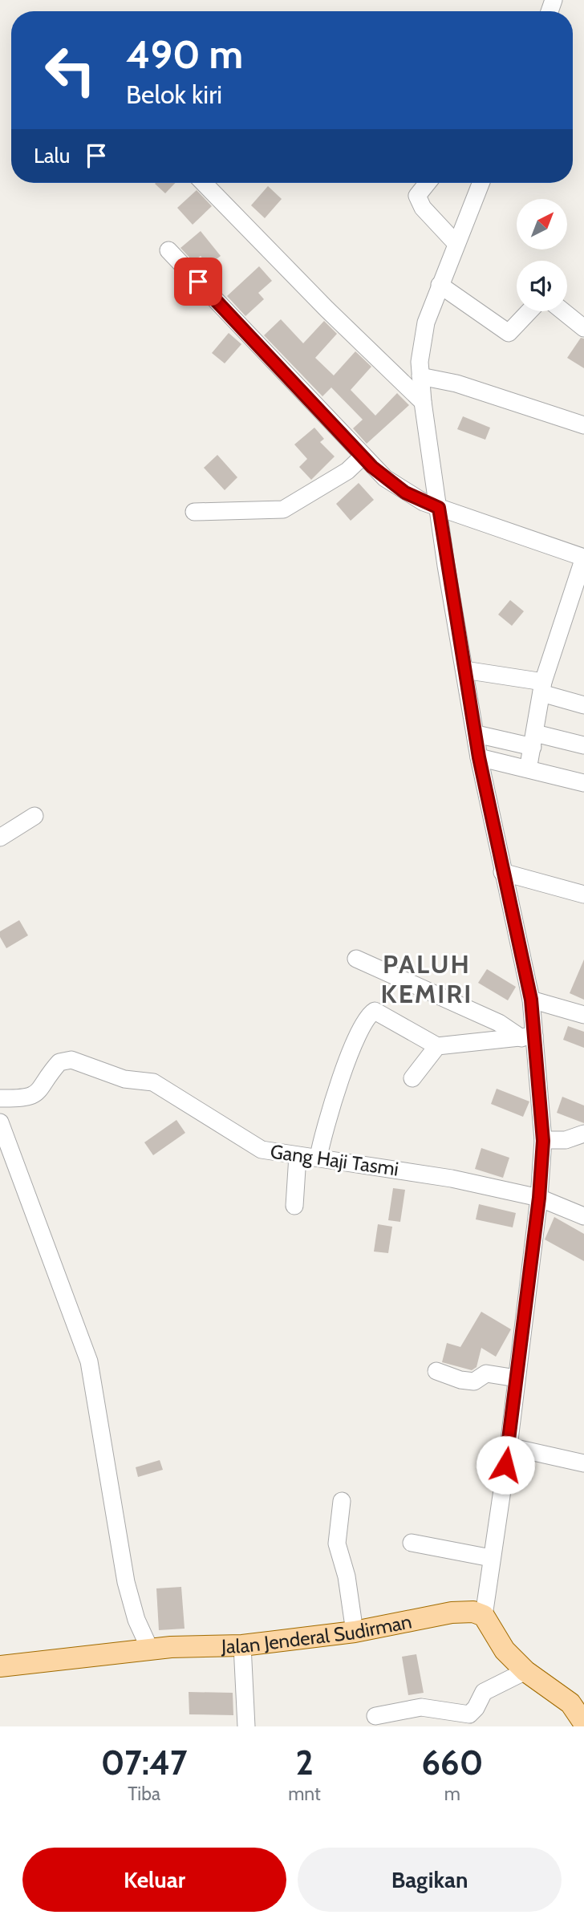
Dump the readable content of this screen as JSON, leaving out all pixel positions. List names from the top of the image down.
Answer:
{
  "streets": {
    "main road": ["Jalan Jenderal Sudirman"],
    "street": ["Gang Haji Tasmi"]
  },
  "districts": ["PALUH KEMIRI"],
  "north": "top right",
  "page": {
    "turn": ["490 m", "Belok kiri"],
    "then": "Lalu",
    "eta": [
      "07:47",
      "Tiba",
      "2",
      "mnt",
      "660",
      "m"
    ],
    "buttons": ["Keluar", "Bagikan"]
  }
}
